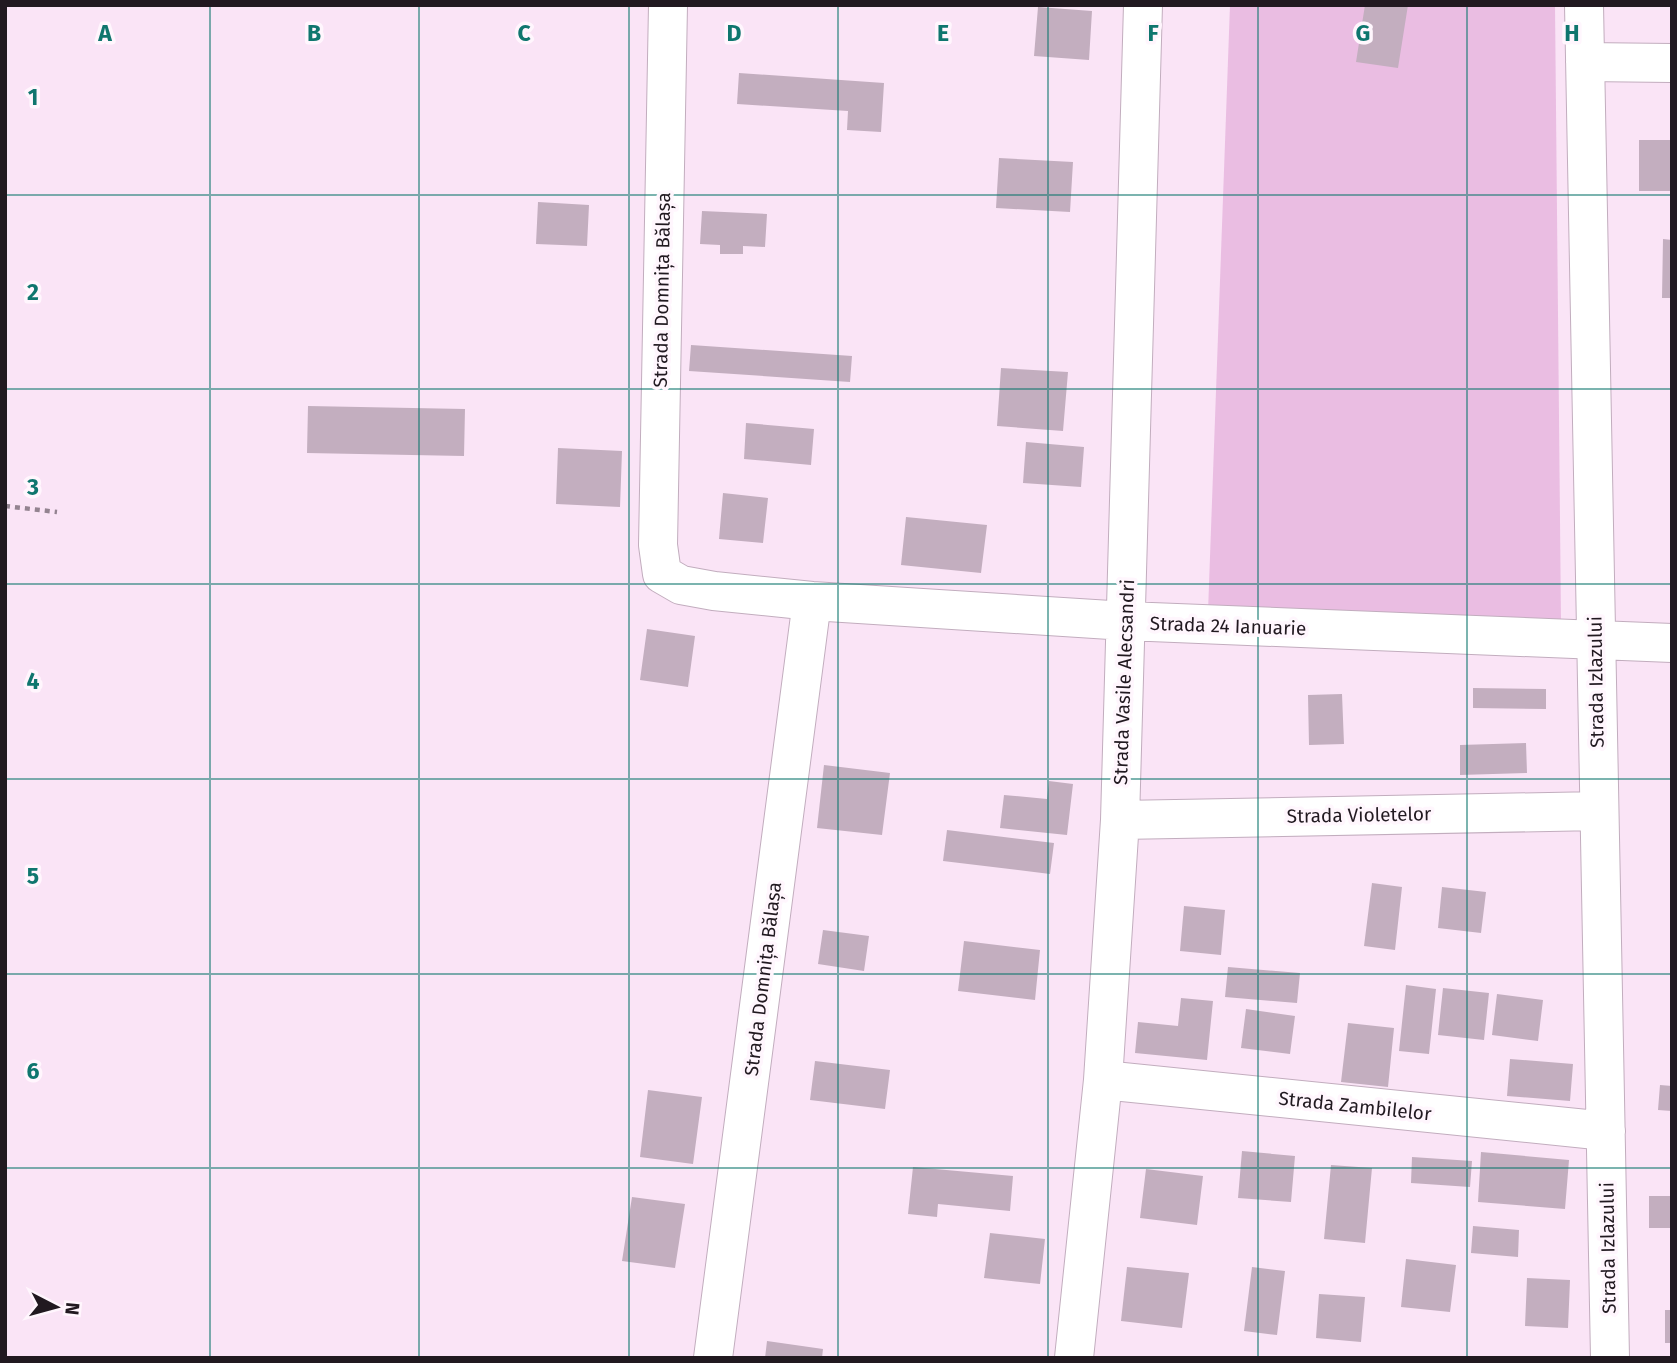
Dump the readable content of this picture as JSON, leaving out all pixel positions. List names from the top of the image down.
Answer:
{
  "streets": {
    "street": [
      "Strada Domnița Bălașa",
      "Strada 24 Ianuarie",
      "Strada Vasile Alecsandri",
      "Strada Izlazului",
      "Strada Violetelor",
      "Strada Zambilelor"
    ]
  },
  "crossings": [
    ["Strada Domnița Bălașa", "Strada 24 Ianuarie"],
    ["Strada 24 Ianuarie", "Strada Vasile Alecsandri"],
    ["Strada 24 Ianuarie", "Strada Izlazului"],
    ["Strada Vasile Alecsandri", "Strada Violetelor"],
    ["Strada Vasile Alecsandri", "Strada Zambilelor"],
    ["Strada Izlazului", "Strada Violetelor"],
    ["Strada Izlazului", "Strada Zambilelor"]
  ],
  "north": "right",
  "grid": {
    "columns": [
      "A",
      "B",
      "C",
      "D",
      "E",
      "F",
      "G",
      "H"
    ],
    "rows": [
      "1",
      "2",
      "3",
      "4",
      "5",
      "6"
    ]
  }
}
